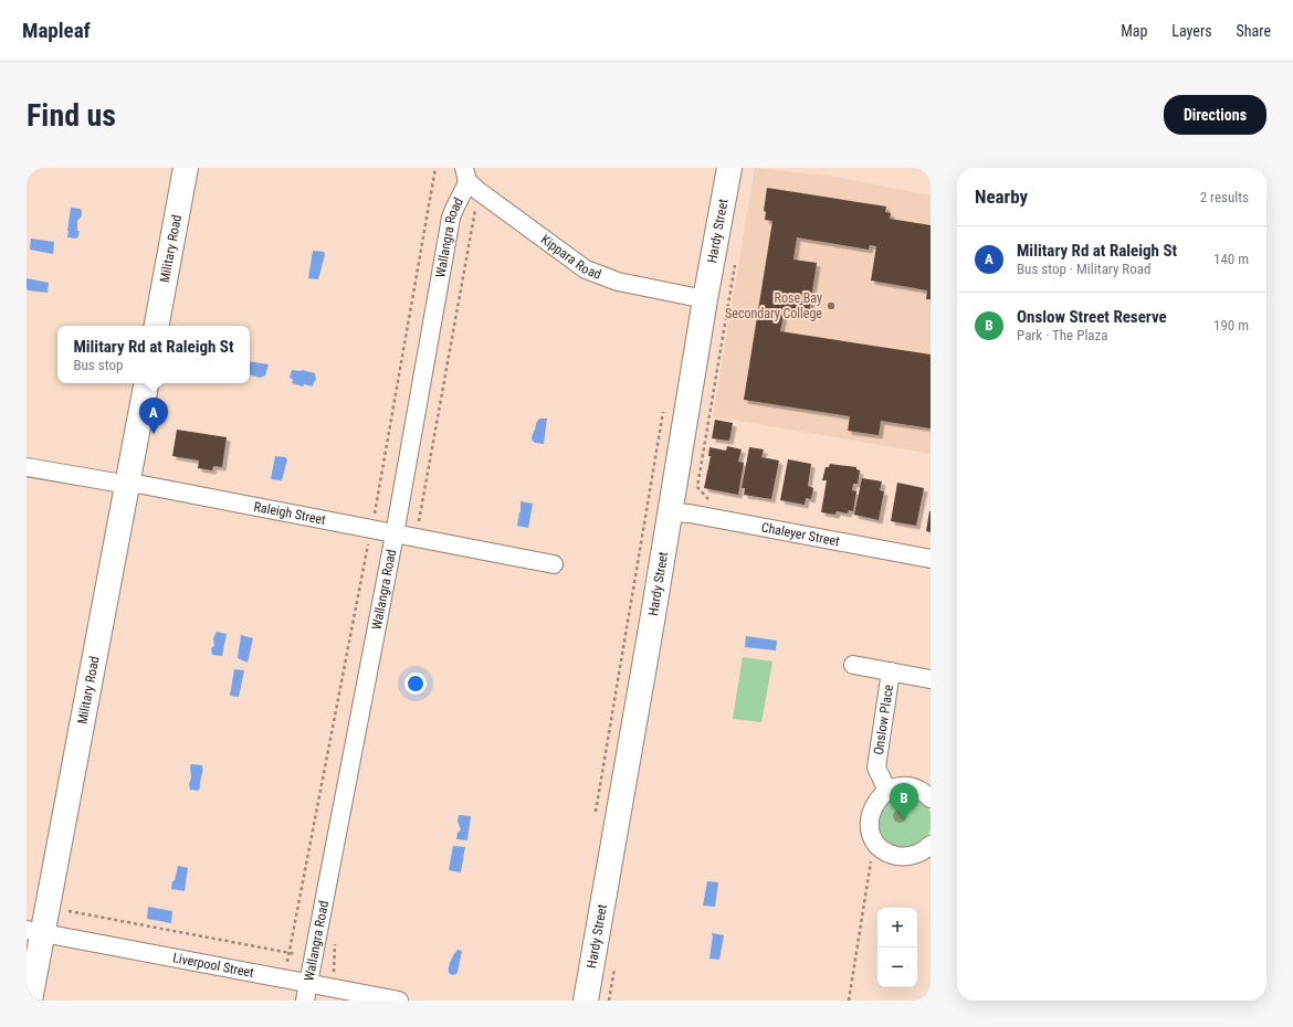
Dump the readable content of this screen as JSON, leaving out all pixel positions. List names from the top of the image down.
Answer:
{
  "streets": {
    "street": [
      "Hardy Street",
      "Wallangra Road",
      "Military Road",
      "Kippara Road",
      "Raleigh Street",
      "Chaleyer Street",
      "Onslow Place",
      "Liverpool Street"
    ]
  },
  "crossings": [
    ["Hardy Street", "Kippara Road"],
    ["Hardy Street", "Chaleyer Street"],
    ["Wallangra Road", "Kippara Road"],
    ["Wallangra Road", "Raleigh Street"],
    ["Wallangra Road", "Liverpool Street"],
    ["Military Road", "Raleigh Street"],
    ["Military Road", "Liverpool Street"]
  ],
  "places": ["Rose Bay Secondary College"],
  "page": {
    "header": "Mapleaf",
    "nav": ["Map", "Layers", "Share"],
    "buttons": "Directions",
    "title": "Find us",
    "heading": ["Nearby", "2 results"],
    "list": [
      {
        "mark": "A",
        "name": "Military Rd at Raleigh St",
        "note": "Bus stop · Military Road",
        "value": "140 m"
      },
      {
        "mark": "B",
        "name": "Onslow Street Reserve",
        "note": "Park · The Plaza",
        "value": "190 m"
      }
    ],
    "popup": ["Military Rd at Raleigh St", "Bus stop"],
    "pins": ["A", "B"],
    "map_buttons": ["+", "−"]
  }
}
